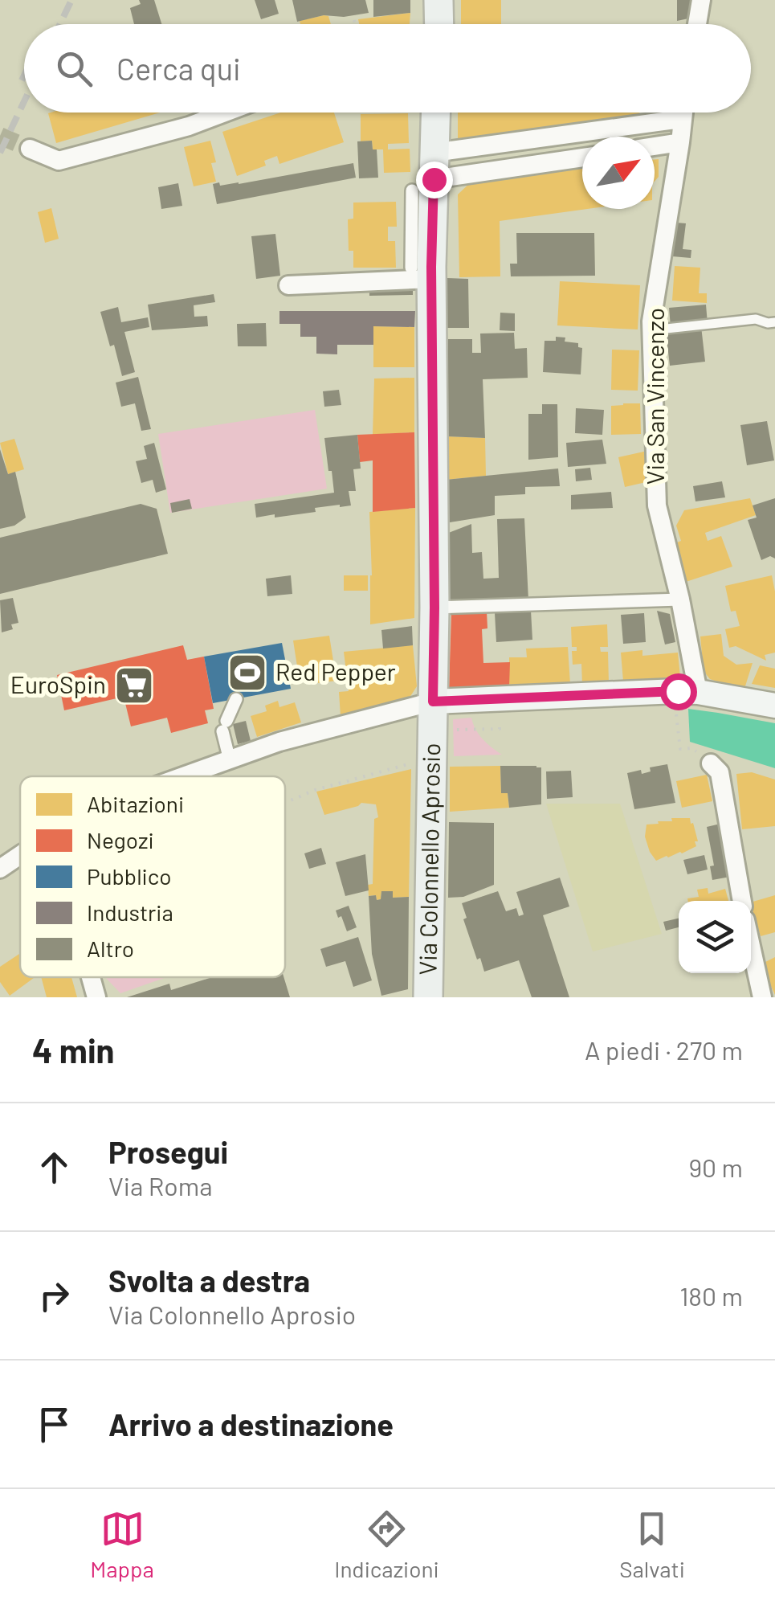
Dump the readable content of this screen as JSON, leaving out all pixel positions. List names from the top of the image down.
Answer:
{
  "streets": {
    "main road": ["Via Colonnello Aprosio"],
    "street": ["Via San Vincenzo"]
  },
  "places": {
    "sports": ["Red Pepper"],
    "supermarket": ["EuroSpin"]
  },
  "legend": [
    "Abitazioni",
    "Negozi",
    "Pubblico",
    "Industria",
    "Altro"
  ],
  "north": "top right",
  "page": {
    "search": "Cerca qui",
    "heading": ["4 min", "A piedi · 270 m"],
    "list": [
      ["Prosegui", "Via Roma", "90 m"],
      ["Svolta a destra", "Via Colonnello Aprosio", "180 m"],
      "Arrivo a destinazione"
    ],
    "nav": ["Mappa", "Indicazioni", "Salvati"]
  }
}
